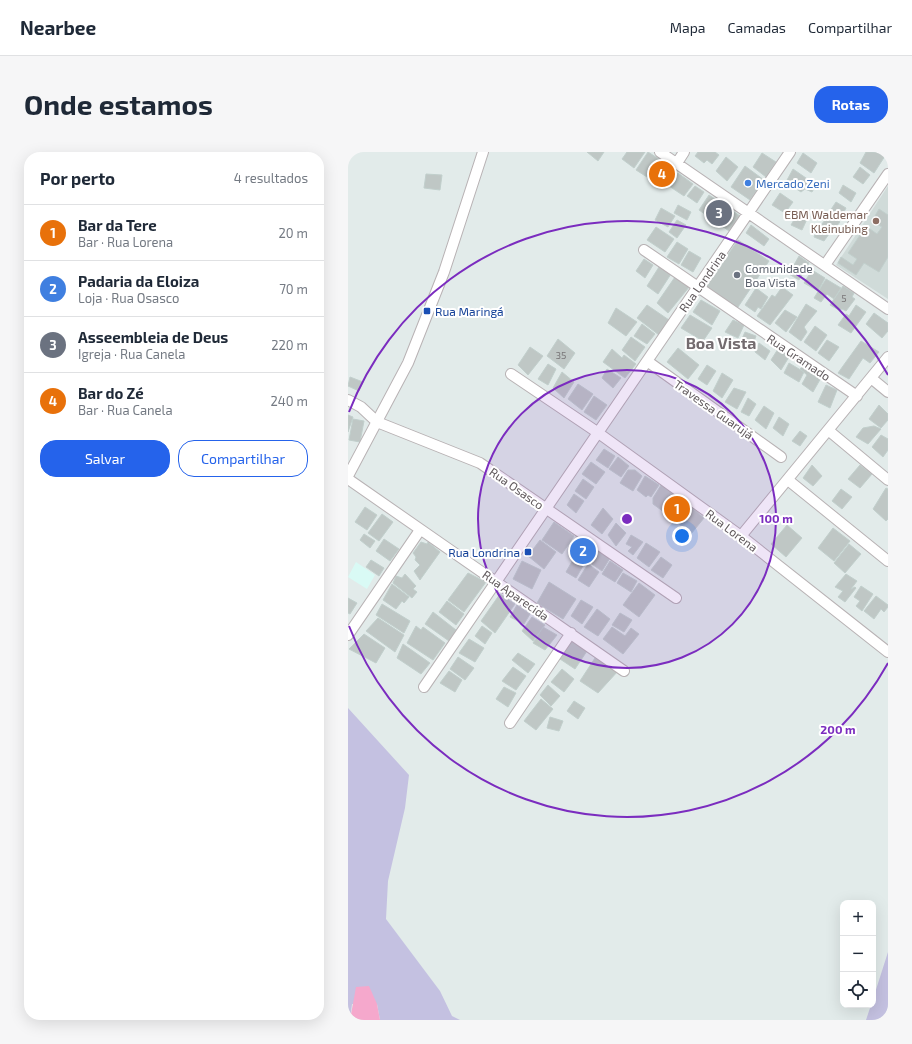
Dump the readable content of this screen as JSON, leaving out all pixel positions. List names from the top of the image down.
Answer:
{
  "streets": {
    "street": [
      "Rua Londrina",
      "Rua Gramado",
      "Travessa Guarujá",
      "Rua Osasco",
      "Rua Lorena",
      "Rua Aparecida"
    ]
  },
  "crossings": [
    ["Rua Londrina", "Rua Gramado"],
    ["Rua Londrina", "Travessa Guarujá"],
    ["Rua Londrina", "Rua Osasco"],
    ["Rua Londrina", "Rua Lorena"],
    ["Rua Londrina", "Rua Aparecida"]
  ],
  "districts": ["Boa Vista"],
  "places": {
    "other": ["Mercado Zeni", "EBM Waldemar Kleinubing", "Comunidade Boa Vista"],
    "transit": ["Rua Maringá", "Rua Londrina"]
  },
  "house_numbers": ["5", "35"],
  "page": {
    "header": "Nearbee",
    "nav": ["Mapa", "Camadas", "Compartilhar"],
    "buttons": [
      "Rotas",
      ["Salvar", "Compartilhar"]
    ],
    "title": "Onde estamos",
    "heading": ["Por perto", "4 resultados"],
    "pins": [
      "4",
      "3",
      "1",
      "2"
    ],
    "list": [
      {
        "mark": "1",
        "name": "Bar da Tere",
        "note": "Bar · Rua Lorena",
        "value": "20 m"
      },
      {
        "mark": "2",
        "name": "Padaria da Eloiza",
        "note": "Loja · Rua Osasco",
        "value": "70 m"
      },
      {
        "mark": "3",
        "name": "Asseembleia de Deus",
        "note": "Igreja · Rua Canela",
        "value": "220 m"
      },
      {
        "mark": "4",
        "name": "Bar do Zé",
        "note": "Bar · Rua Canela",
        "value": "240 m"
      }
    ],
    "map_buttons": ["+", "−"]
  },
  "rings": ["100 m", "200 m"]
}
